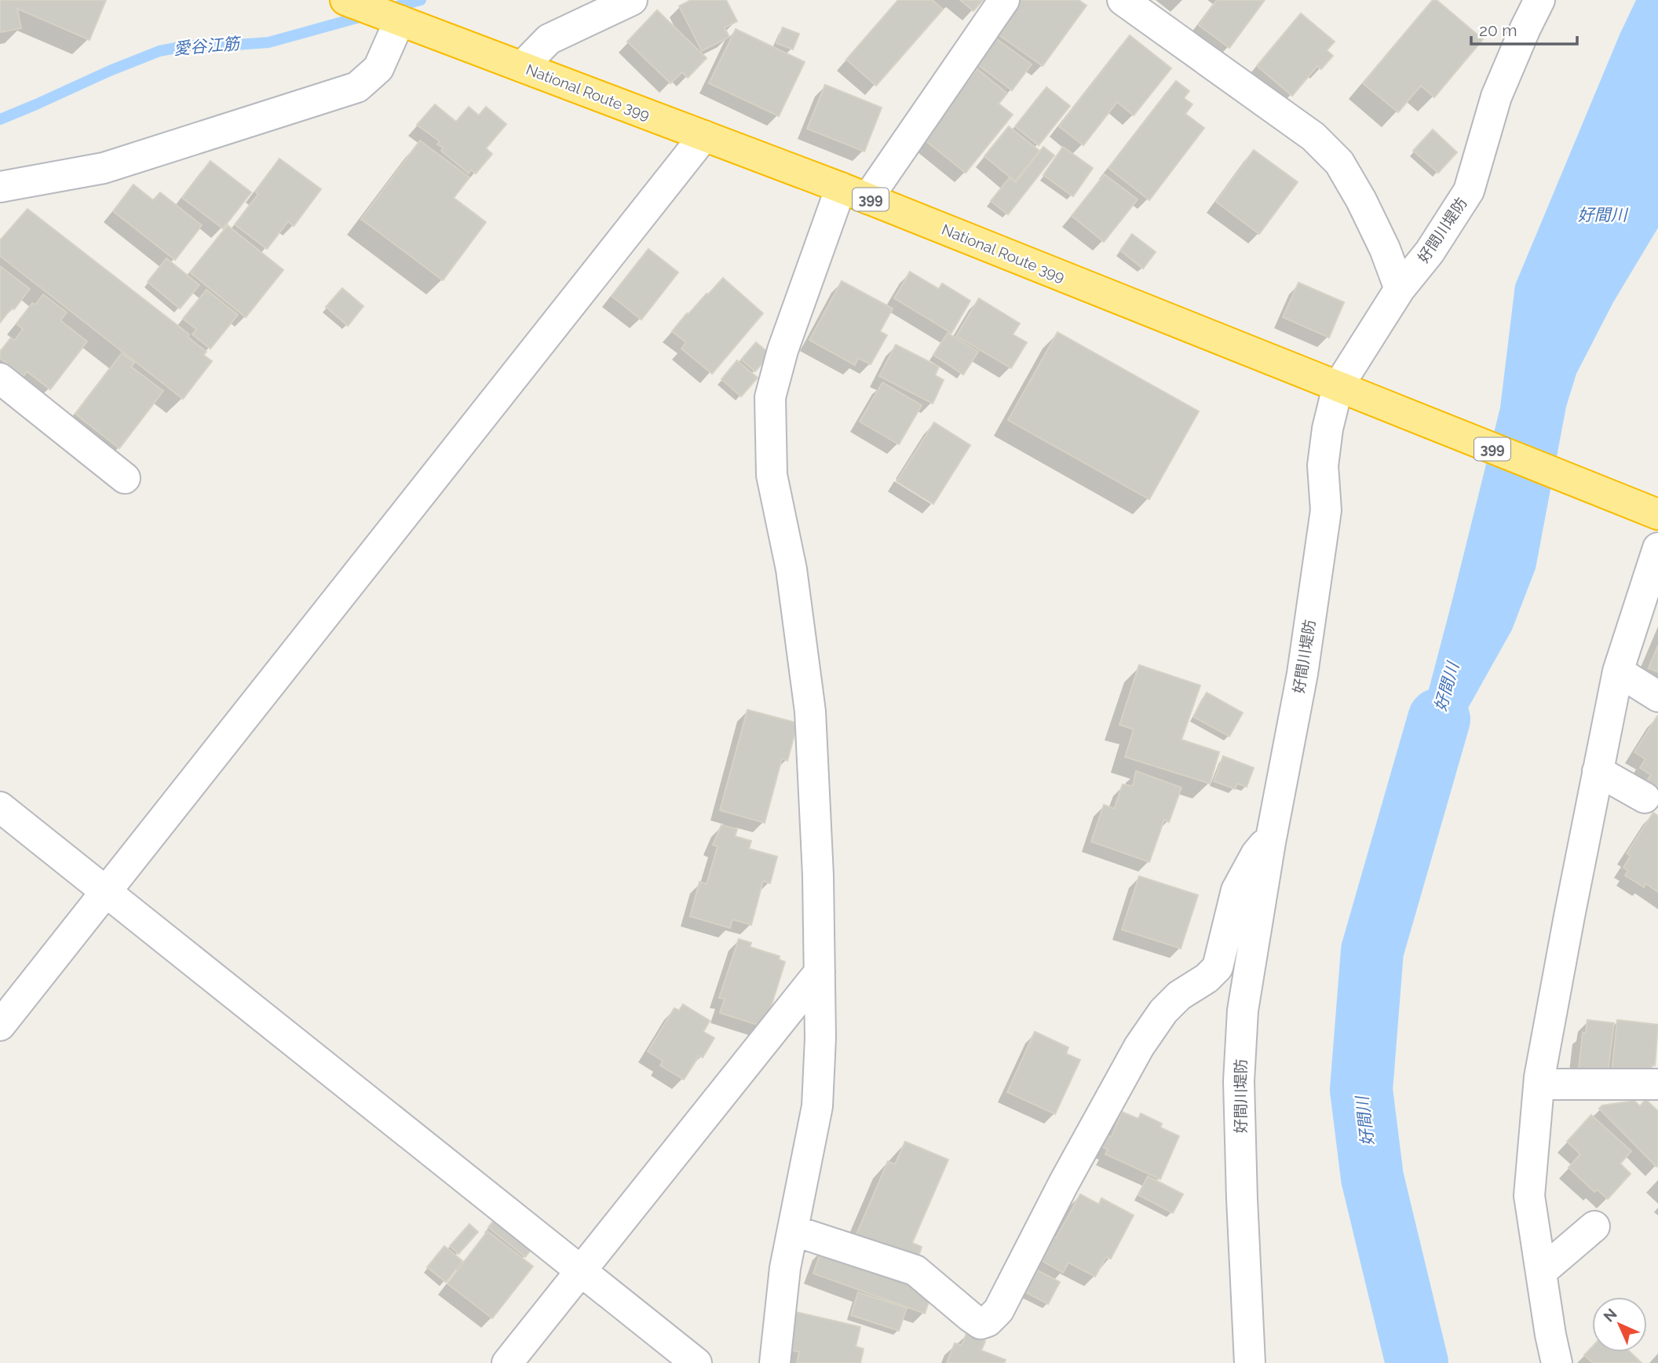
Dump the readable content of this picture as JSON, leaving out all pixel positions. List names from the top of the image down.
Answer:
{
  "streets": {
    "highway": ["National Route 399", "399"],
    "street": ["好間川堤防"]
  },
  "crossings": [
    ["National Route 399", "好間川堤防"]
  ],
  "water": ["愛谷江筋", "好間川"],
  "scale_bar": "20 m",
  "north": "top left"
}
